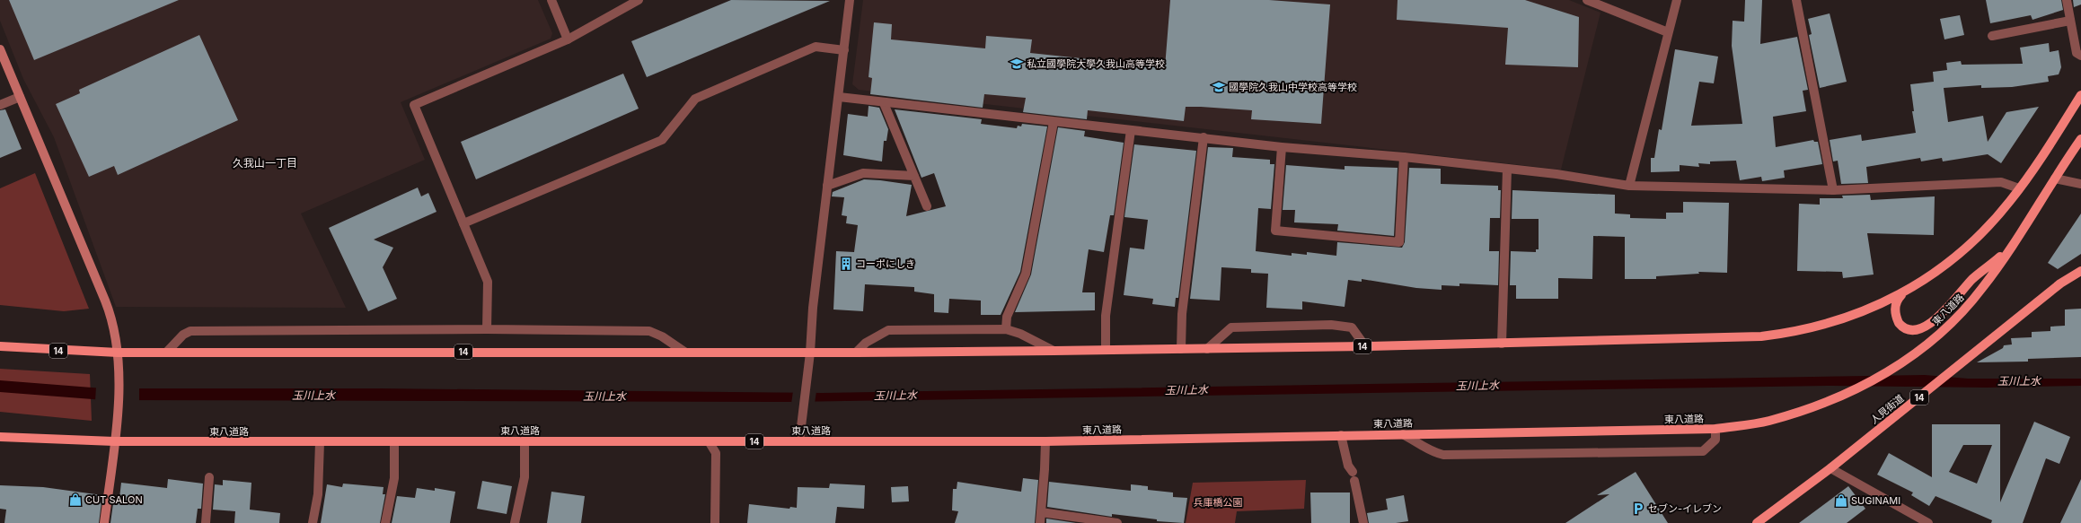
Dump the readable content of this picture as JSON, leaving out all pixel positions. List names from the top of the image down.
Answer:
{
  "streets": {
    "main road": ["東八道路", "14", "人見街道"]
  },
  "districts": ["久我山一丁目"],
  "water": ["玉川上水"],
  "parks": ["兵庫橋公園"],
  "places": {
    "school or university": ["私立國學院大學久我山高等学校", "國學院久我山中学校高等学校"],
    "building": ["コーポにしき"],
    "shop": ["CUT SALON", "SUGINAMI"],
    "parking": ["セブン-イレブン"]
  }
}
